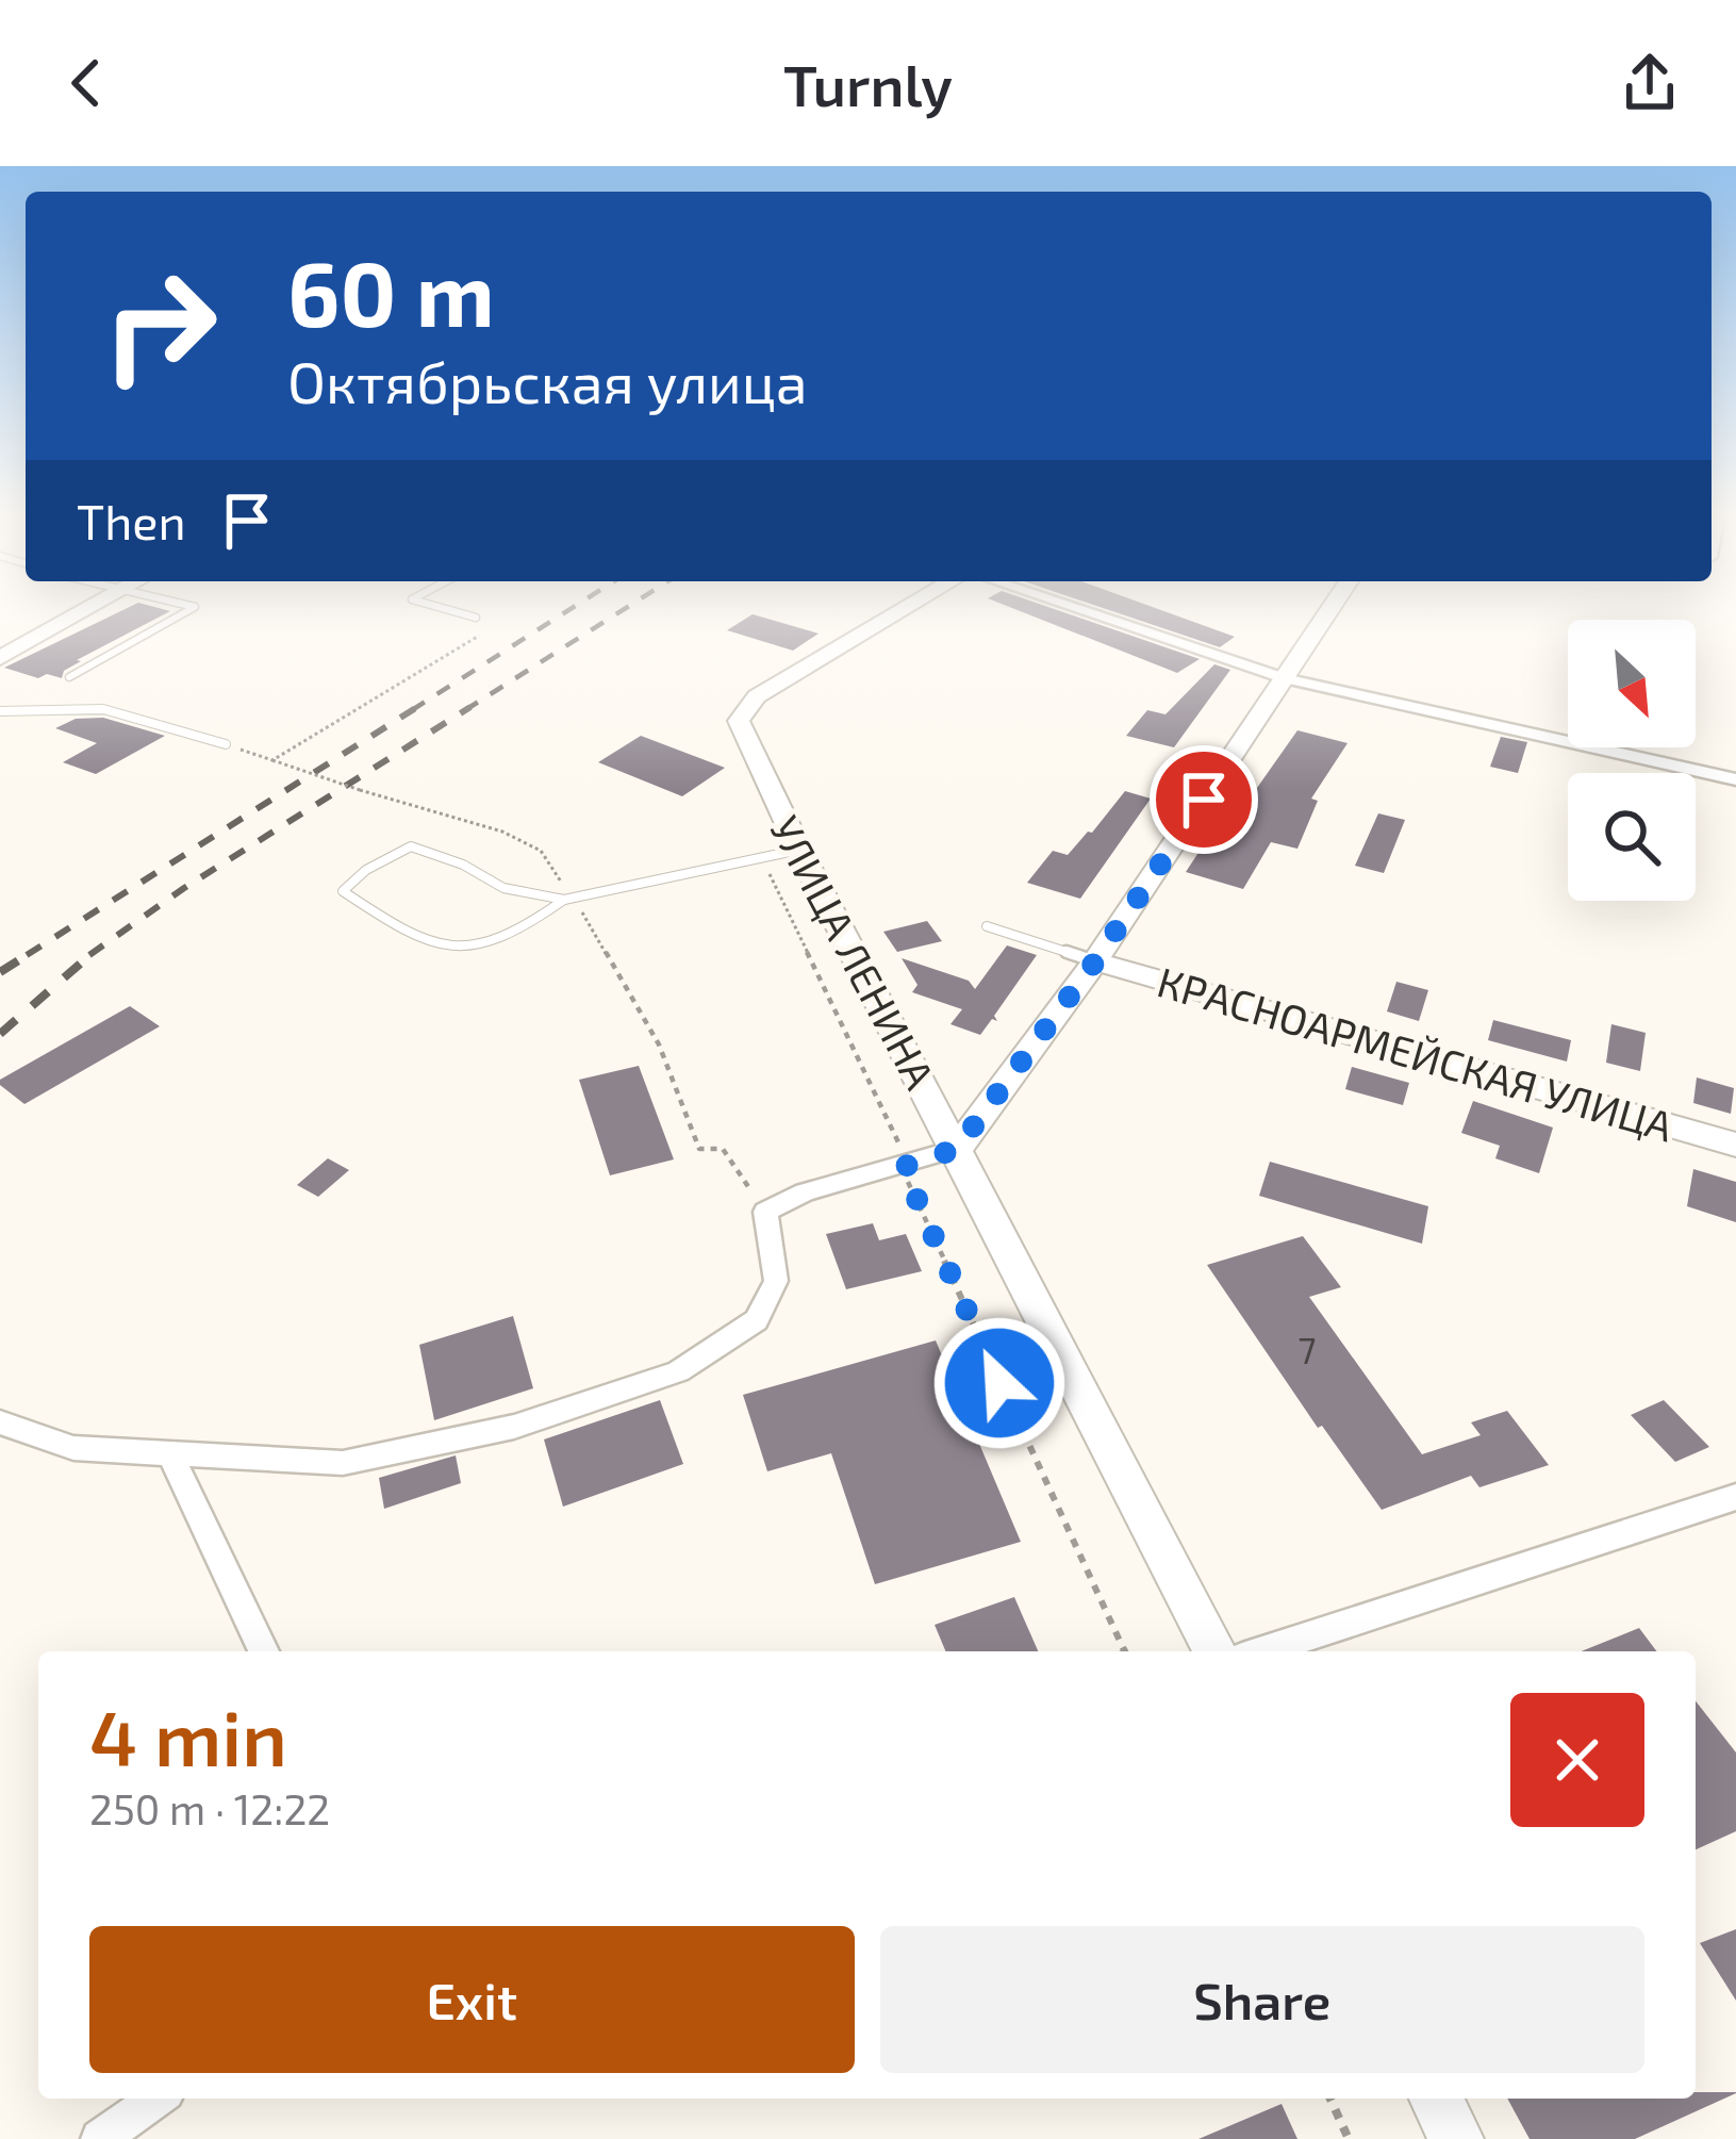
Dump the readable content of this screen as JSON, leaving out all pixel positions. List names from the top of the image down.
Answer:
{
  "streets": {
    "street": ["УЛИЦА ЛЕНИНА", "КРАСНОАРМЕЙСКАЯ УЛИЦА"]
  },
  "house_numbers": ["7"],
  "north": "bottom right",
  "page": {
    "header": "Turnly",
    "turn": ["60 m", "Октябрьская улица"],
    "then": "Then",
    "heading": ["4 min", "250 m · 12:22"],
    "buttons": ["Exit", "Share"]
  }
}
